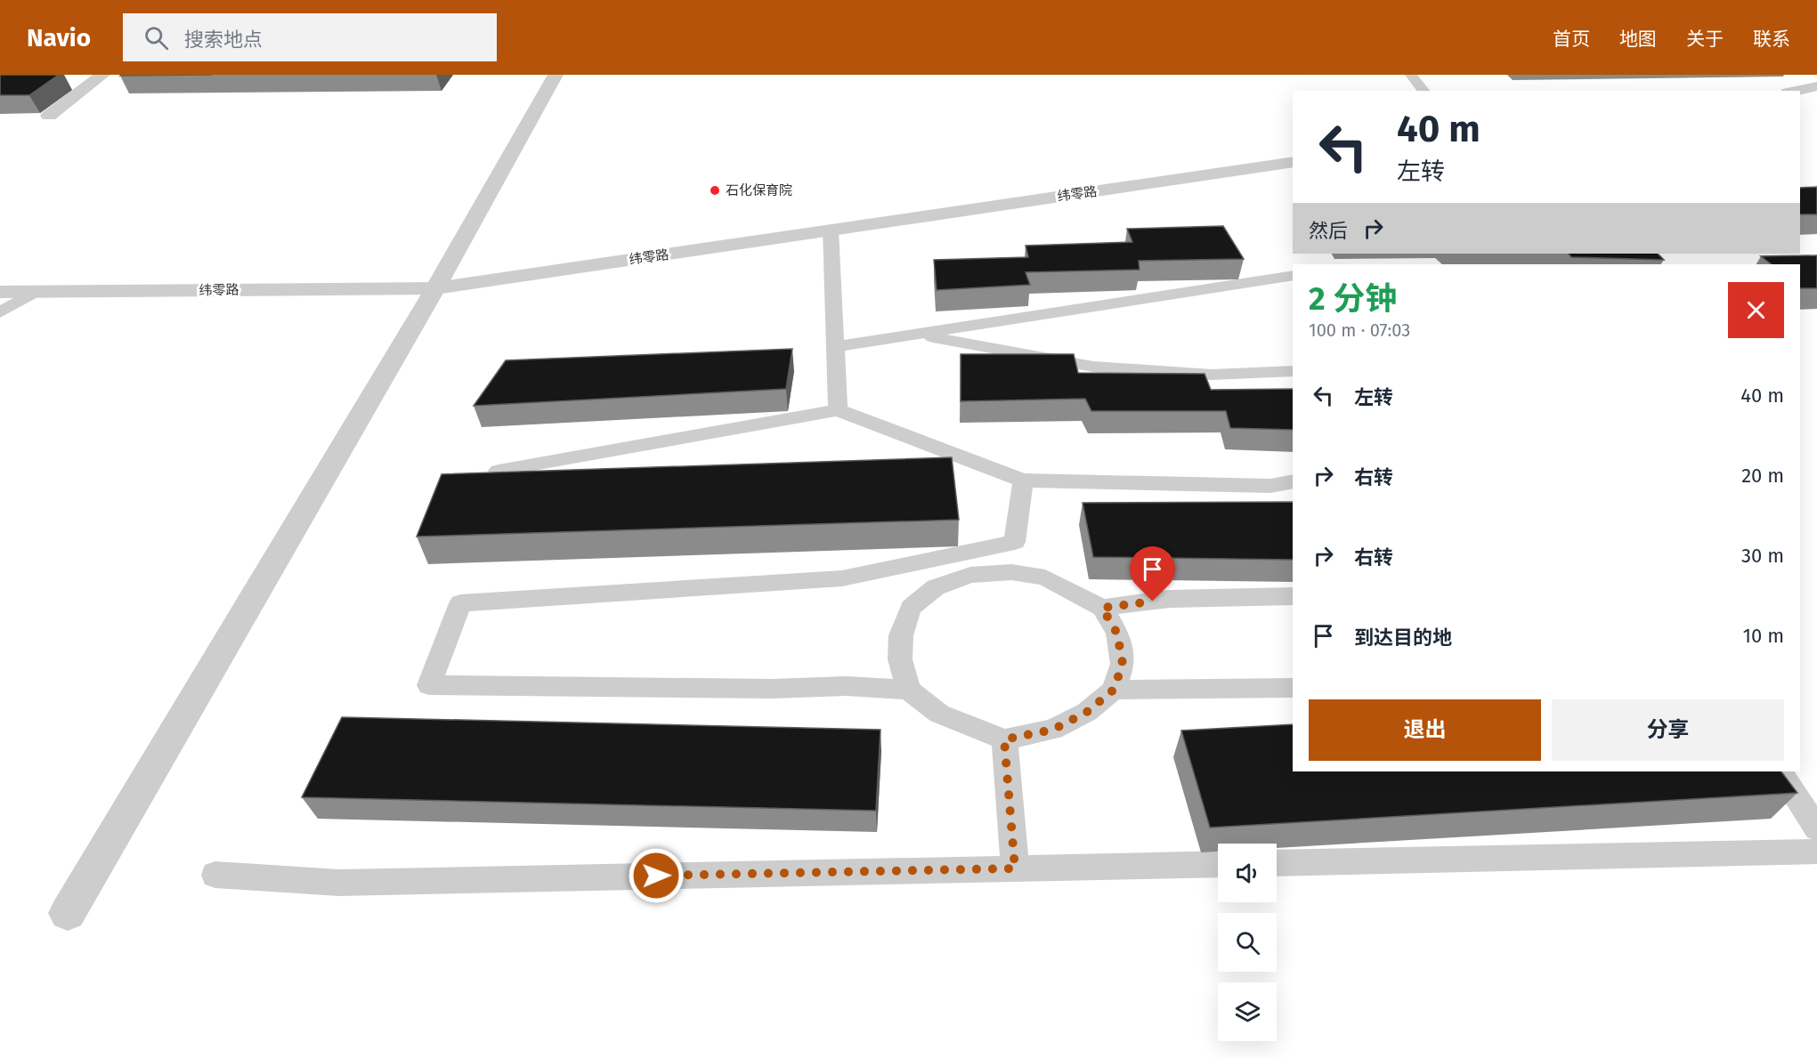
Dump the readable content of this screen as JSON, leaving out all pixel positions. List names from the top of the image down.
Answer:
{
  "streets": {
    "street": ["纬零路"]
  },
  "places": ["石化保育院"],
  "page": {
    "header": "Navio",
    "search": "搜索地点",
    "nav": [
      "首页",
      "地图",
      "关于",
      "联系"
    ],
    "turn": ["40 m", "左转"],
    "then": "然后",
    "heading": ["2 分钟", "100 m · 07:03"],
    "list": [
      {
        "name": "左转",
        "value": "40 m"
      },
      {
        "name": "右转",
        "value": "20 m"
      },
      {
        "name": "右转",
        "value": "30 m"
      },
      {
        "name": "到达目的地",
        "value": "10 m"
      }
    ],
    "buttons": ["退出", "分享"]
  }
}
